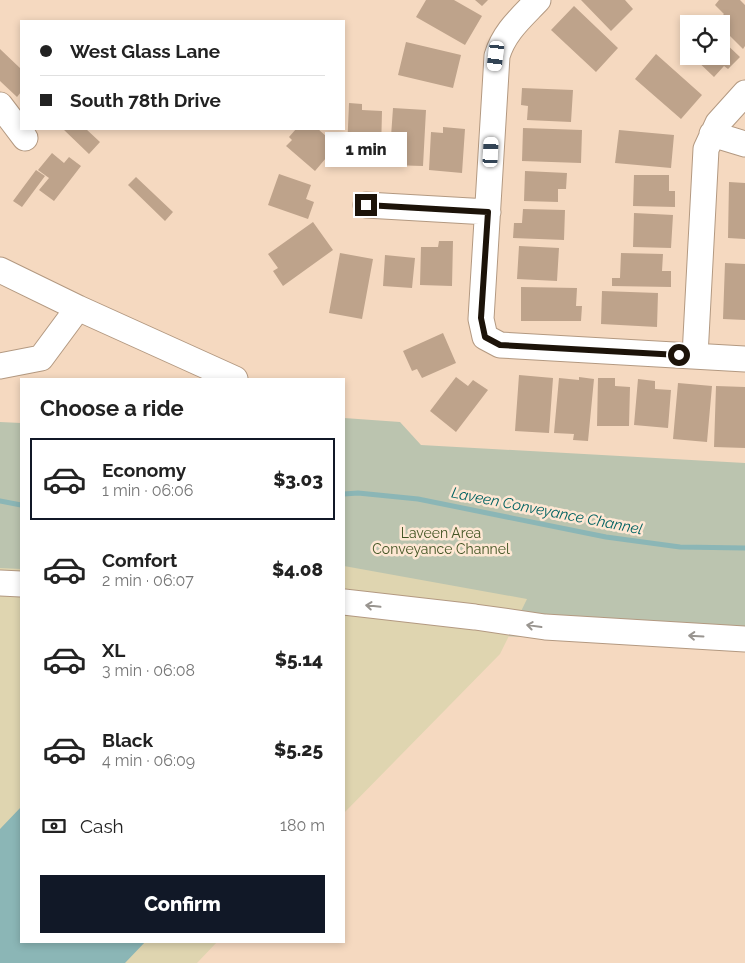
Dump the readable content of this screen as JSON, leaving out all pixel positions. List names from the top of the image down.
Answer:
{
  "water": ["Laveen Conveyance Channel"],
  "parks": ["Laveen Area Conveyance Channel"],
  "page": {
    "banner": ["West Glass Lane", "South 78th Drive"],
    "bubble": "1 min",
    "heading": "Choose a ride",
    "list": [
      {
        "name": "Economy",
        "note": "1 min · 06:06",
        "value": "$3.03"
      },
      {
        "name": "Comfort",
        "note": "2 min · 06:07",
        "value": "$4.08"
      },
      {
        "name": "XL",
        "note": "3 min · 06:08",
        "value": "$5.14"
      },
      {
        "name": "Black",
        "note": "4 min · 06:09",
        "value": "$5.25"
      }
    ],
    "pay": ["Cash", "180 m"],
    "buttons": "Confirm"
  }
}
